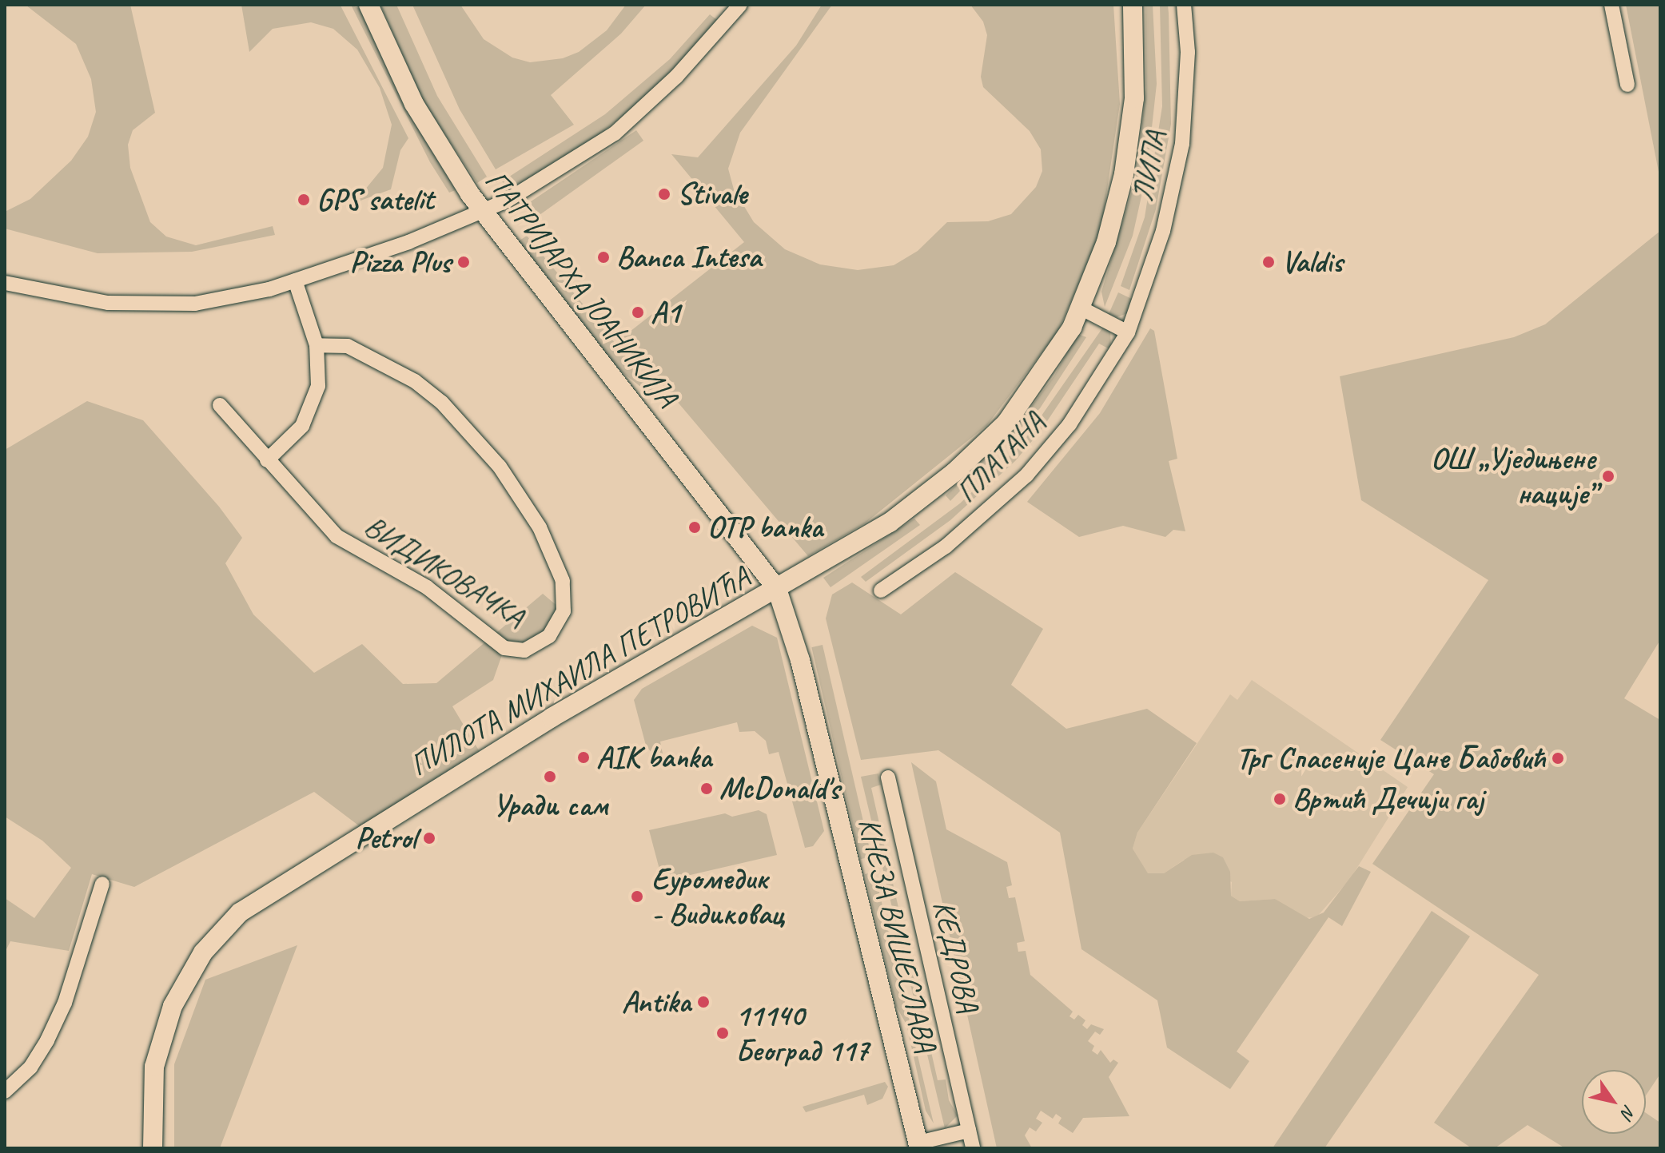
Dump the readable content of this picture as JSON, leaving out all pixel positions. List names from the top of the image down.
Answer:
{
  "streets": {
    "main road": ["ПАТРИЈАРХА ЈОАНИКИЈА", "ПИЛОТА МИХАИЛА ПЕТРОВИЋА", "КНЕЗА ВИШЕСЛАВА"],
    "street": [
      "ЛИПА",
      "ПЛАТАНА",
      "ВИДИКОВАЧКА",
      "КЕДРОВА"
    ]
  },
  "crossings": [
    ["ЛИПА", "ПЛАТАНА"],
    ["ПАТРИЈАРХА ЈОАНИКИЈА", "ПИЛОТА МИХАИЛА ПЕТРОВИЋА"],
    ["ПАТРИЈАРХА ЈОАНИКИЈА", "КНЕЗА ВИШЕСЛАВА"],
    ["ПИЛОТА МИХАИЛА ПЕТРОВИЋА", "КНЕЗА ВИШЕСЛАВА"]
  ],
  "places": [
    "Stivale",
    "GPS satelit",
    "Banca Intesa",
    "Pizza Plus",
    "Valdis",
    "A1",
    "ОШ „Уједињене нације”",
    "OTP banka",
    "AIK banka",
    "Трг Спасеније Цане Бабовић",
    "Уради сам",
    "McDonald's",
    "Вртић Дечији гај",
    "Petrol",
    "Еуромедик - Видиковац",
    "Antika",
    "11140 Београд 117"
  ],
  "north": "bottom right"
}
